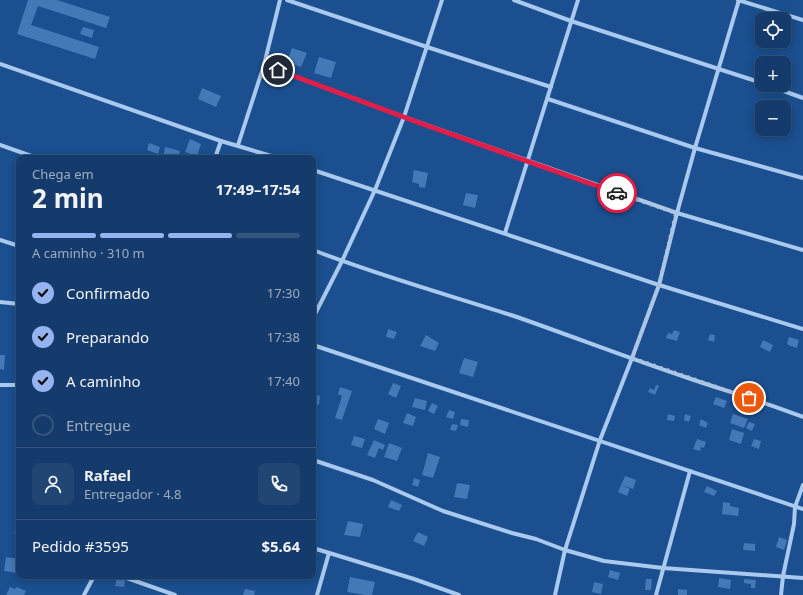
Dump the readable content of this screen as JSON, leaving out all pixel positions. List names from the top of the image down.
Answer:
{
  "page": {
    "map_buttons": ["+", "−"],
    "heading": ["2 min", "Chega em", "17:49–17:54"],
    "panel": [
      "Rafael",
      "Entregador · 4.8",
      "Pedido #3595",
      "$5.64"
    ],
    "bar": "A caminho · 310 m",
    "list": [
      ["Confirmado", "17:30"],
      ["Preparando", "17:38"],
      ["A caminho", "17:40"],
      "Entregue"
    ]
  }
}
